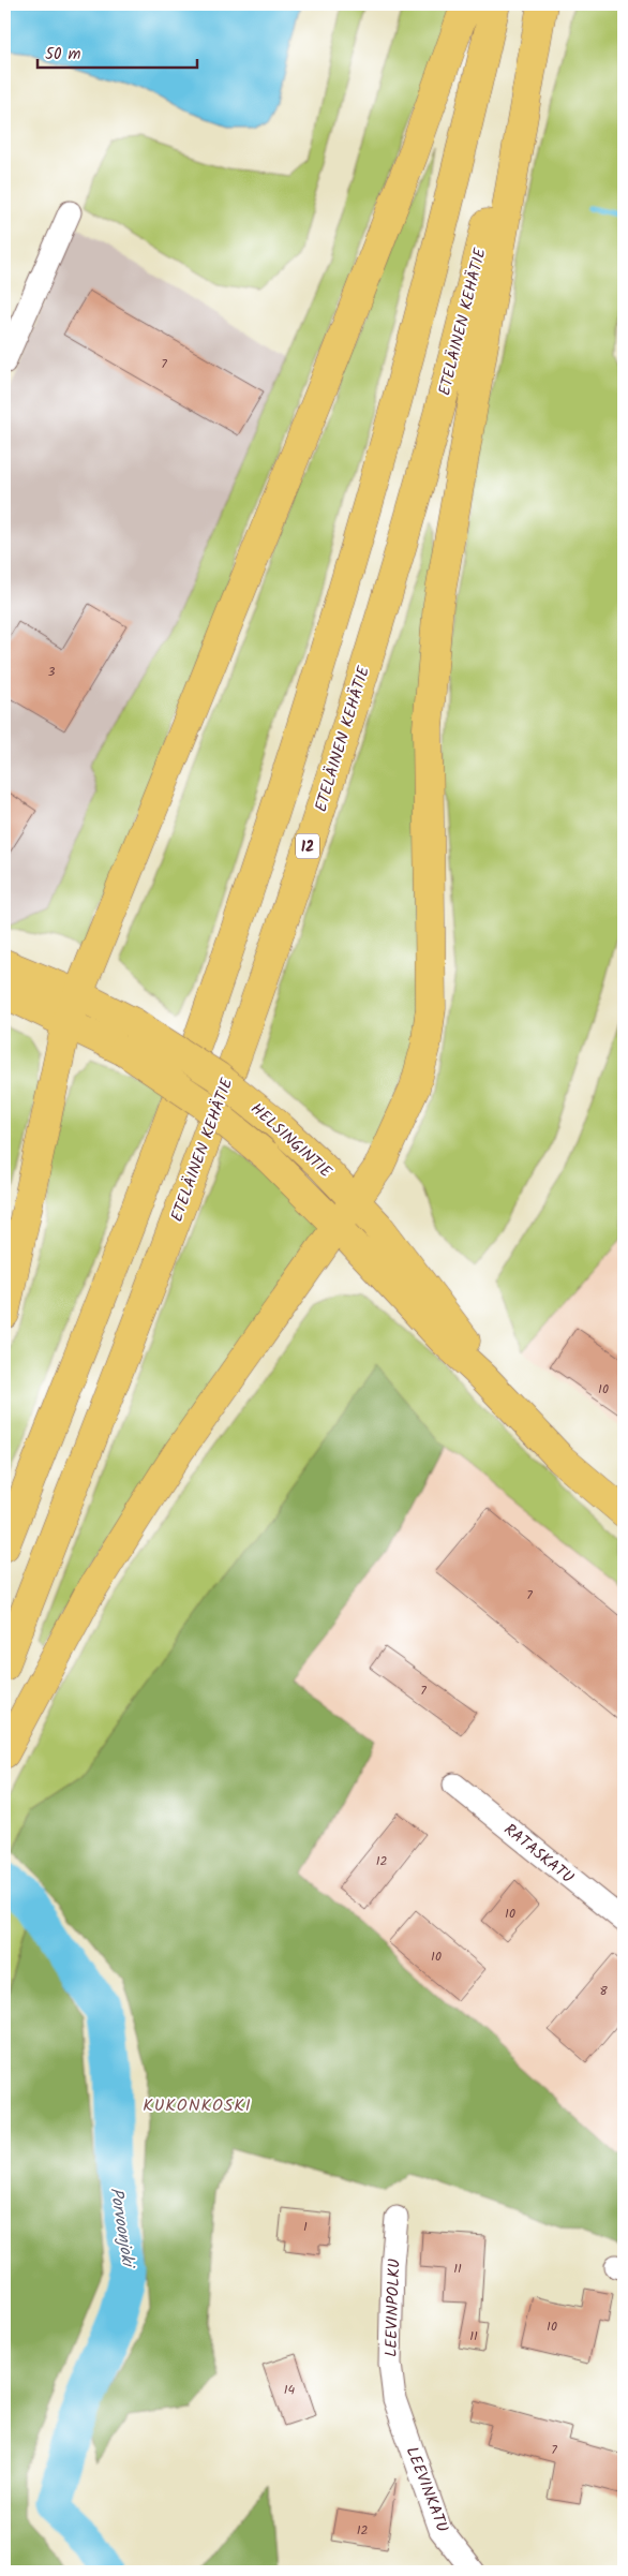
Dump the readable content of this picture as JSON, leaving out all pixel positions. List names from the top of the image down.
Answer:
{
  "streets": {
    "main road": ["ETELÄINEN KEHÄTIE", "12", "HELSINGINTIE"],
    "street": ["RATASKATU", "LEEVINPOLKU", "LEEVINKATU"]
  },
  "crossings": [
    ["LEEVINPOLKU", "LEEVINKATU"]
  ],
  "districts": ["KUKONKOSKI"],
  "water": ["Porvoonjoki"],
  "house_numbers": [
    "7",
    "3",
    "10",
    "7",
    "7",
    "12",
    "10",
    "10",
    "8",
    "1",
    "11",
    "10",
    "11",
    "14",
    "7",
    "12"
  ],
  "scale_bar": "50 m"
}
